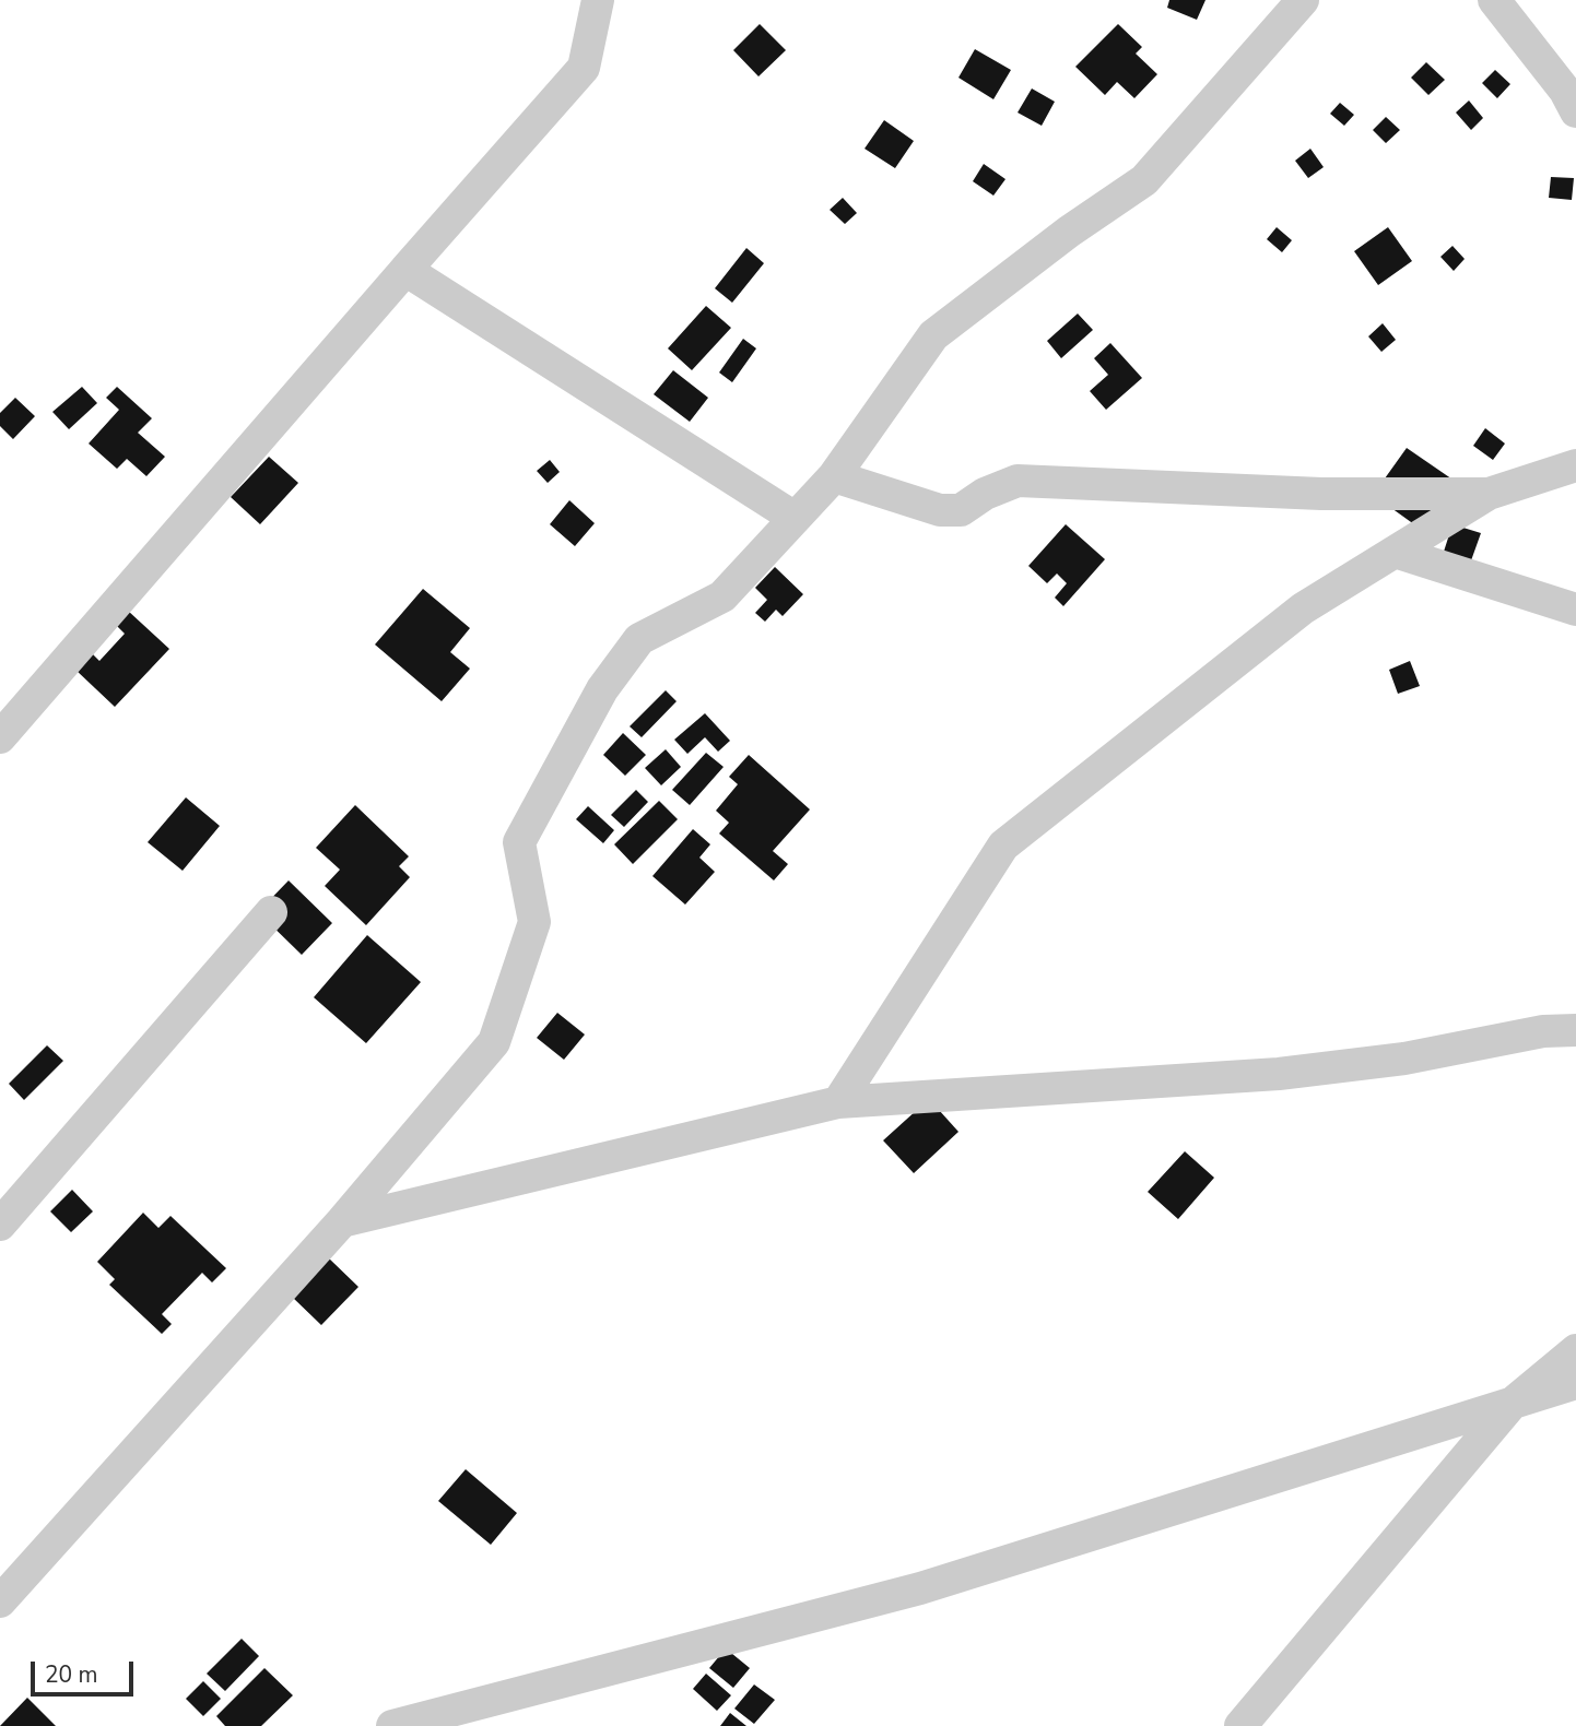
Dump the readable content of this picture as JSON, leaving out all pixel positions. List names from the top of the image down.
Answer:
{
  "scale_bar": "20 m"
}
